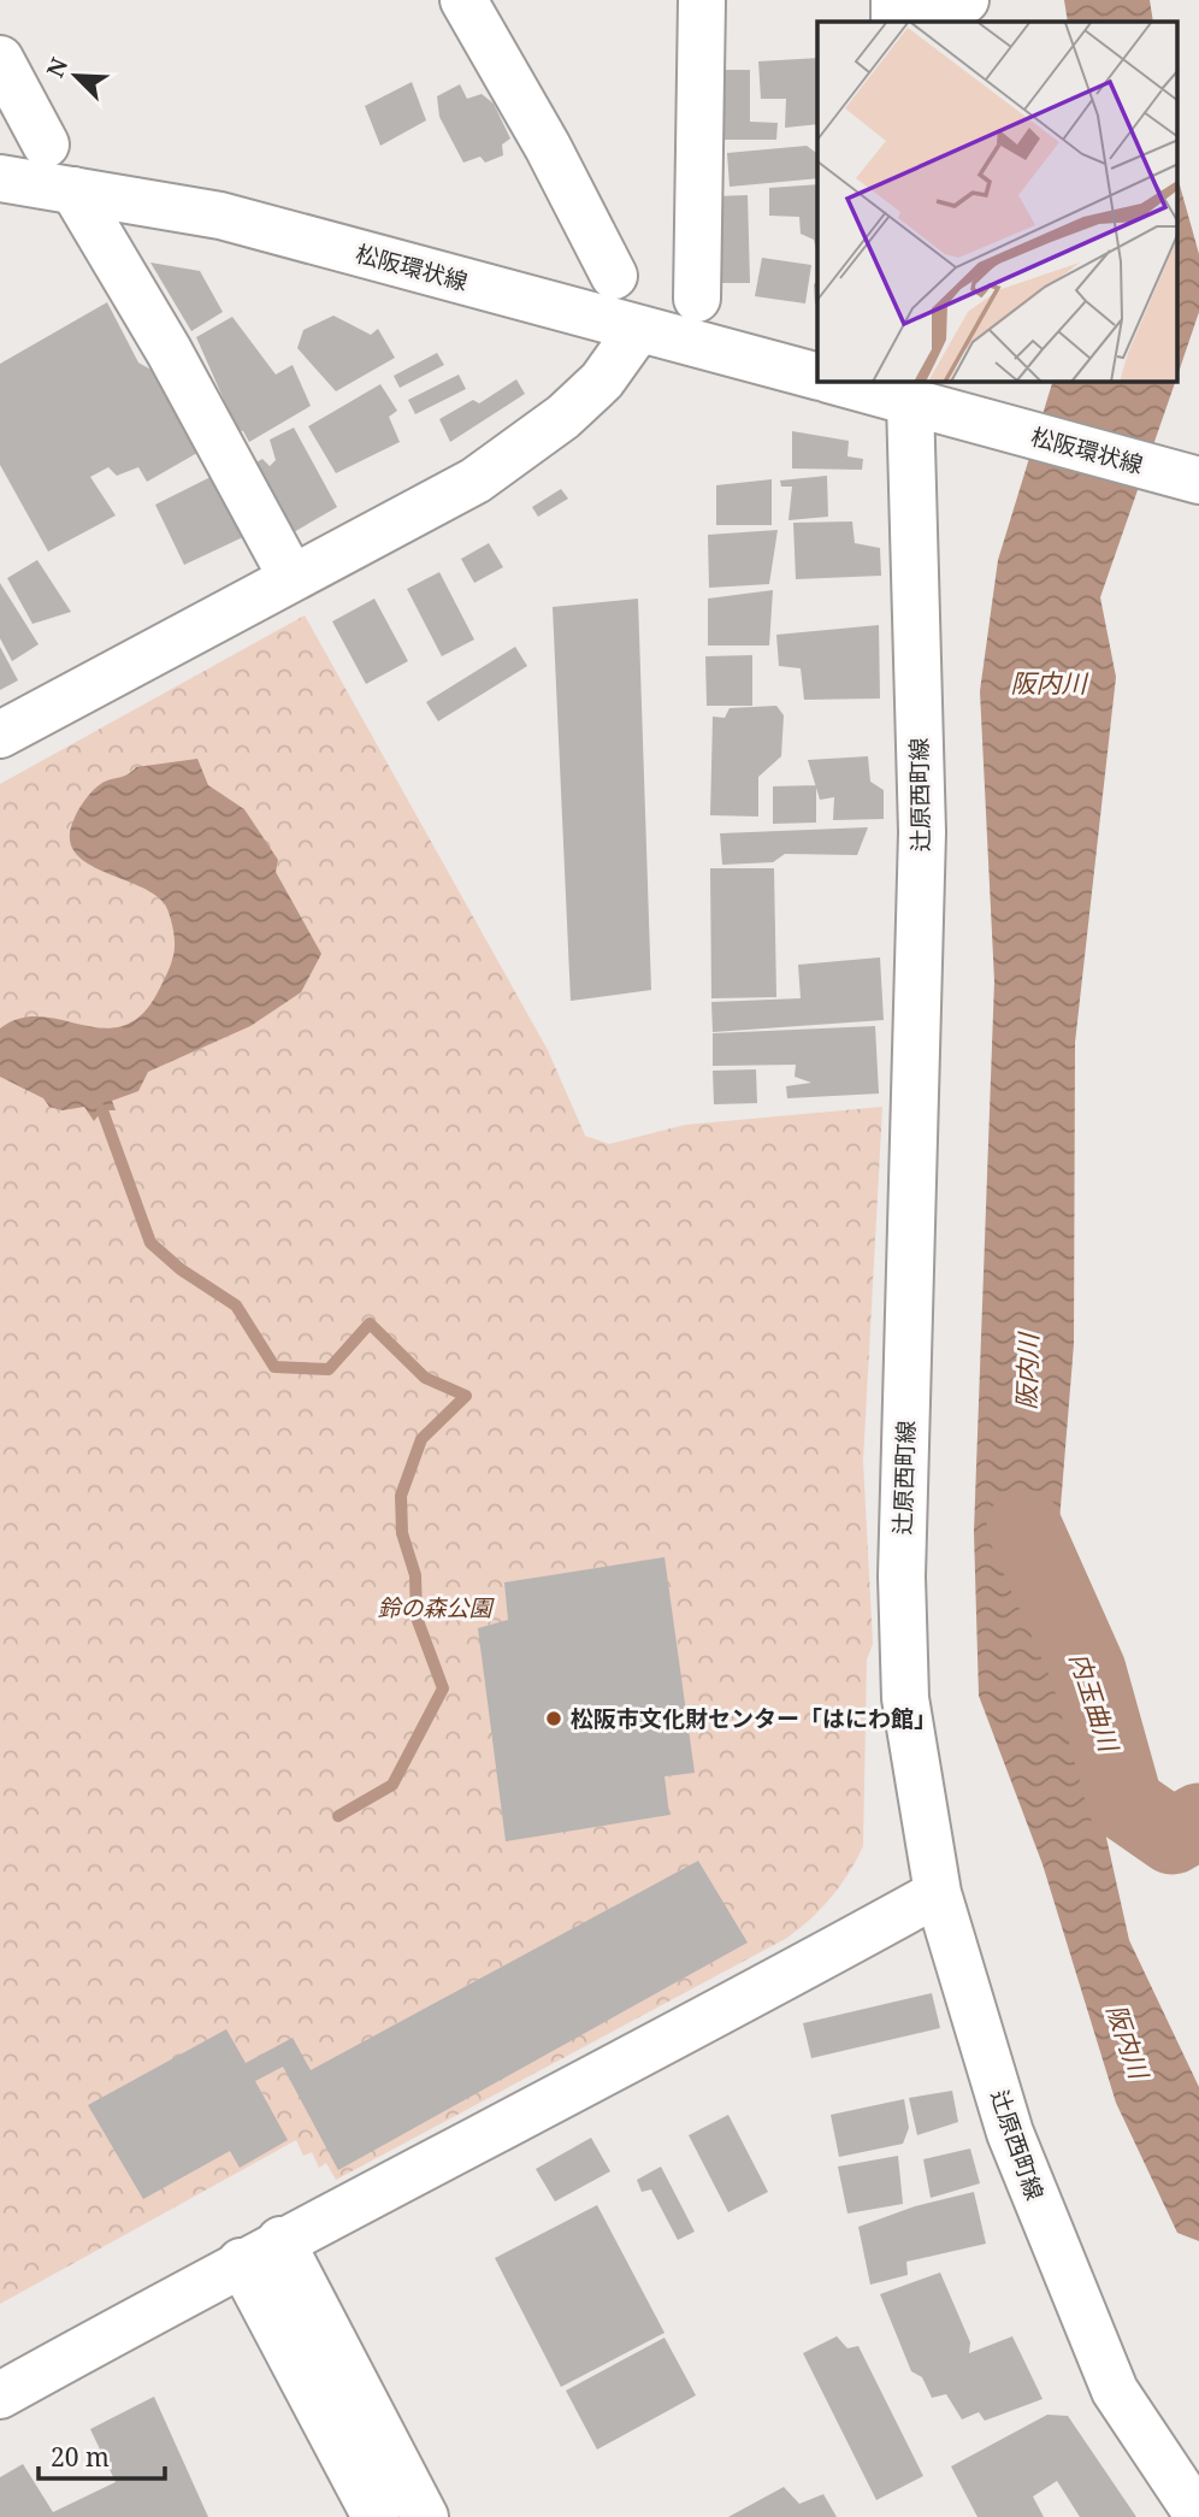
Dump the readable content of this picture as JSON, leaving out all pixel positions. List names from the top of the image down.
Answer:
{
  "streets": {
    "street": ["松阪環状線", "辻原西町線"]
  },
  "crossings": [
    ["松阪環状線", "辻原西町線"]
  ],
  "water": ["阪内川", "内玉曲川"],
  "parks": ["鈴の森公園"],
  "places": ["松阪市文化財センター「はにわ館」"],
  "scale_bar": "20 m",
  "north": "top left"
}
